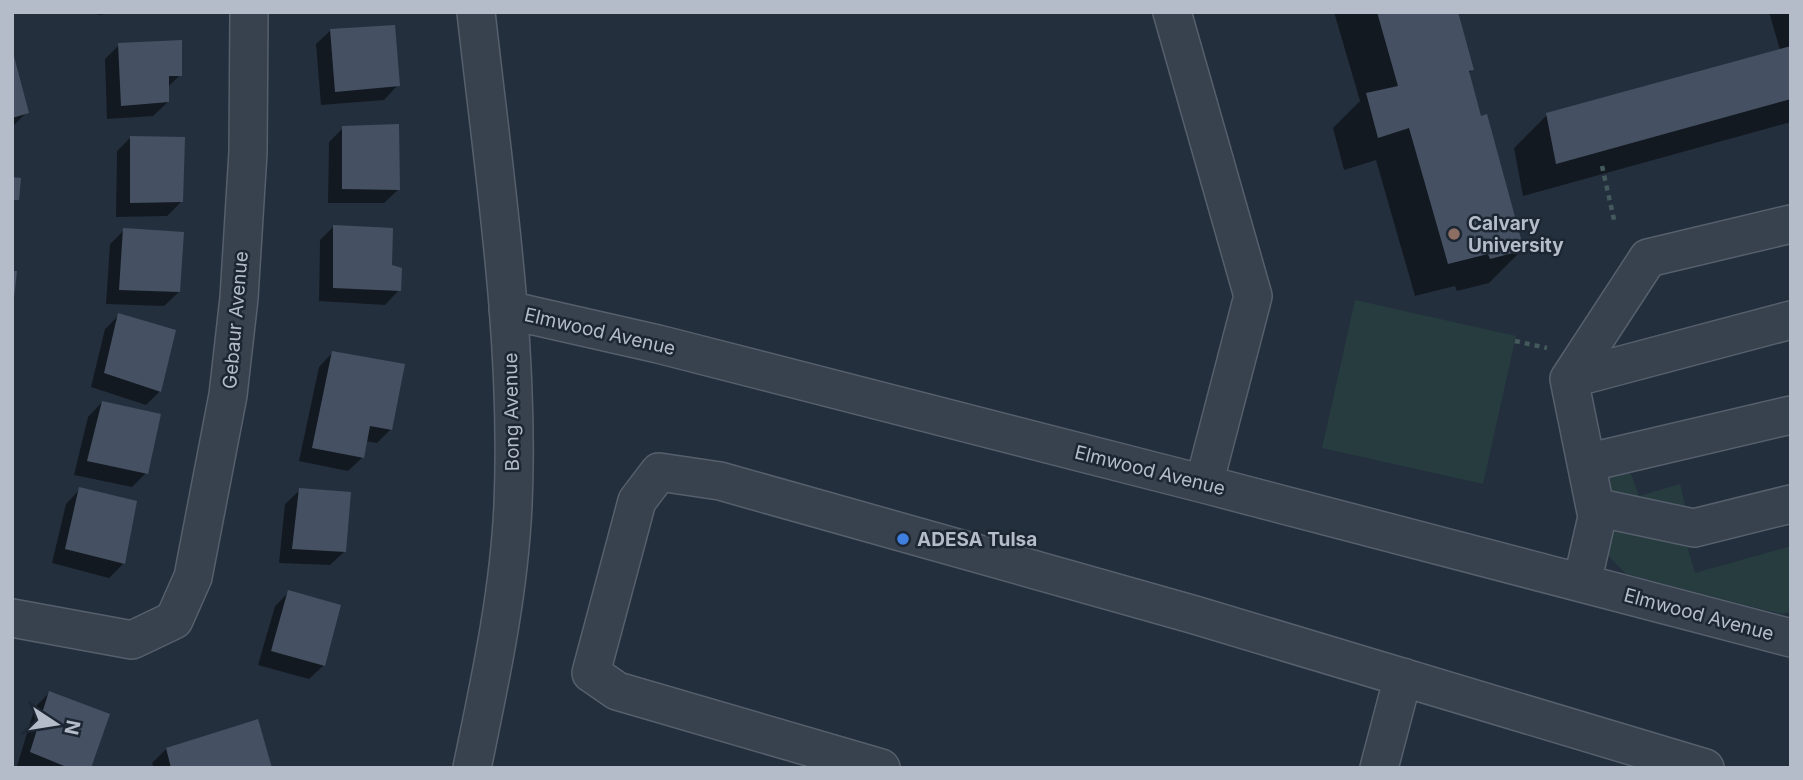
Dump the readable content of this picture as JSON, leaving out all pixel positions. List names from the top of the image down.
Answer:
{
  "streets": {
    "street": ["Gebaur Avenue", "Elmwood Avenue", "Bong Avenue"]
  },
  "crossings": [
    ["Elmwood Avenue", "Bong Avenue"]
  ],
  "places": ["Calvary University", "ADESA Tulsa"],
  "north": "right"
}
